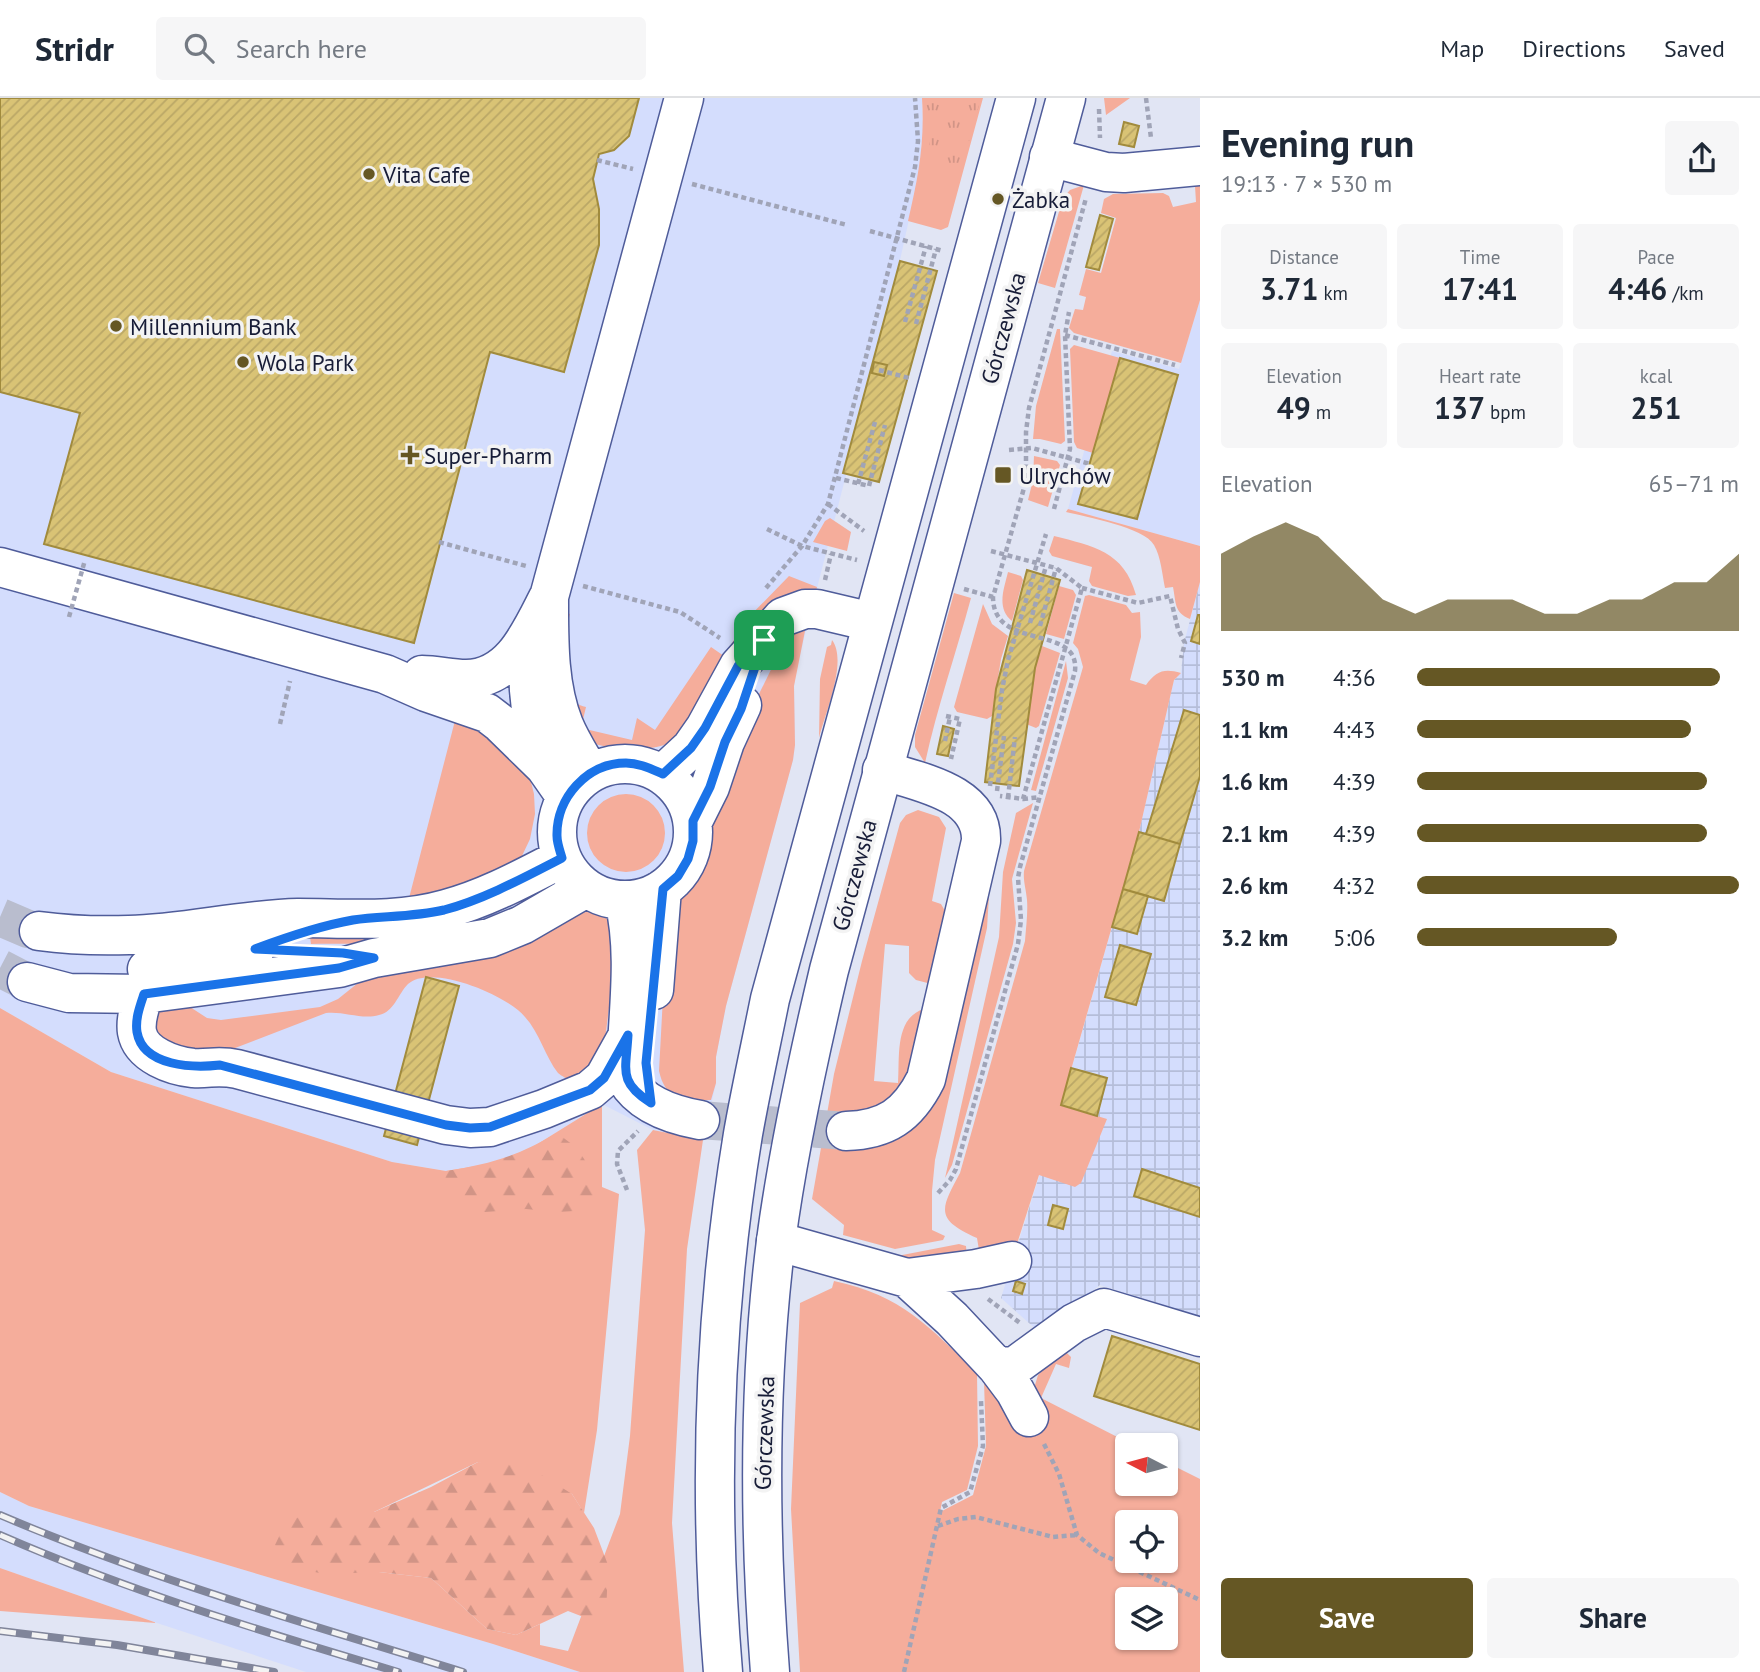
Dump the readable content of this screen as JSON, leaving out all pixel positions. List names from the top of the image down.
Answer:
{
  "streets": {
    "main road": ["Górczewska"]
  },
  "places": {
    "other": [
      "Vita Cafe",
      "Żabka",
      "Millennium Bank",
      "Wola Park"
    ],
    "health": ["Super-Pharm"],
    "transit": ["Ulrychów"]
  },
  "north": "left",
  "page": {
    "header": "Stridr",
    "search": "Search here",
    "nav": ["Map", "Directions", "Saved"],
    "heading": ["Evening run", "19:13 · 7 × 530 m"],
    "stats": [
      ["Distance", "3.71 km"],
      ["Time", "17:41"],
      ["Pace", "4:46 /km"],
      ["Elevation", "49 m"],
      ["Heart rate", "137 bpm"],
      ["kcal", "251"]
    ],
    "chart": ["Elevation", "65–71 m"],
    "list": [
      {
        "name": "530 m",
        "note": "4:36"
      },
      {
        "name": "1.1 km",
        "note": "4:43"
      },
      {
        "name": "1.6 km",
        "note": "4:39"
      },
      {
        "name": "2.1 km",
        "note": "4:39"
      },
      {
        "name": "2.6 km",
        "note": "4:32"
      },
      {
        "name": "3.2 km",
        "note": "5:06"
      }
    ],
    "buttons": ["Save", "Share"]
  }
}
